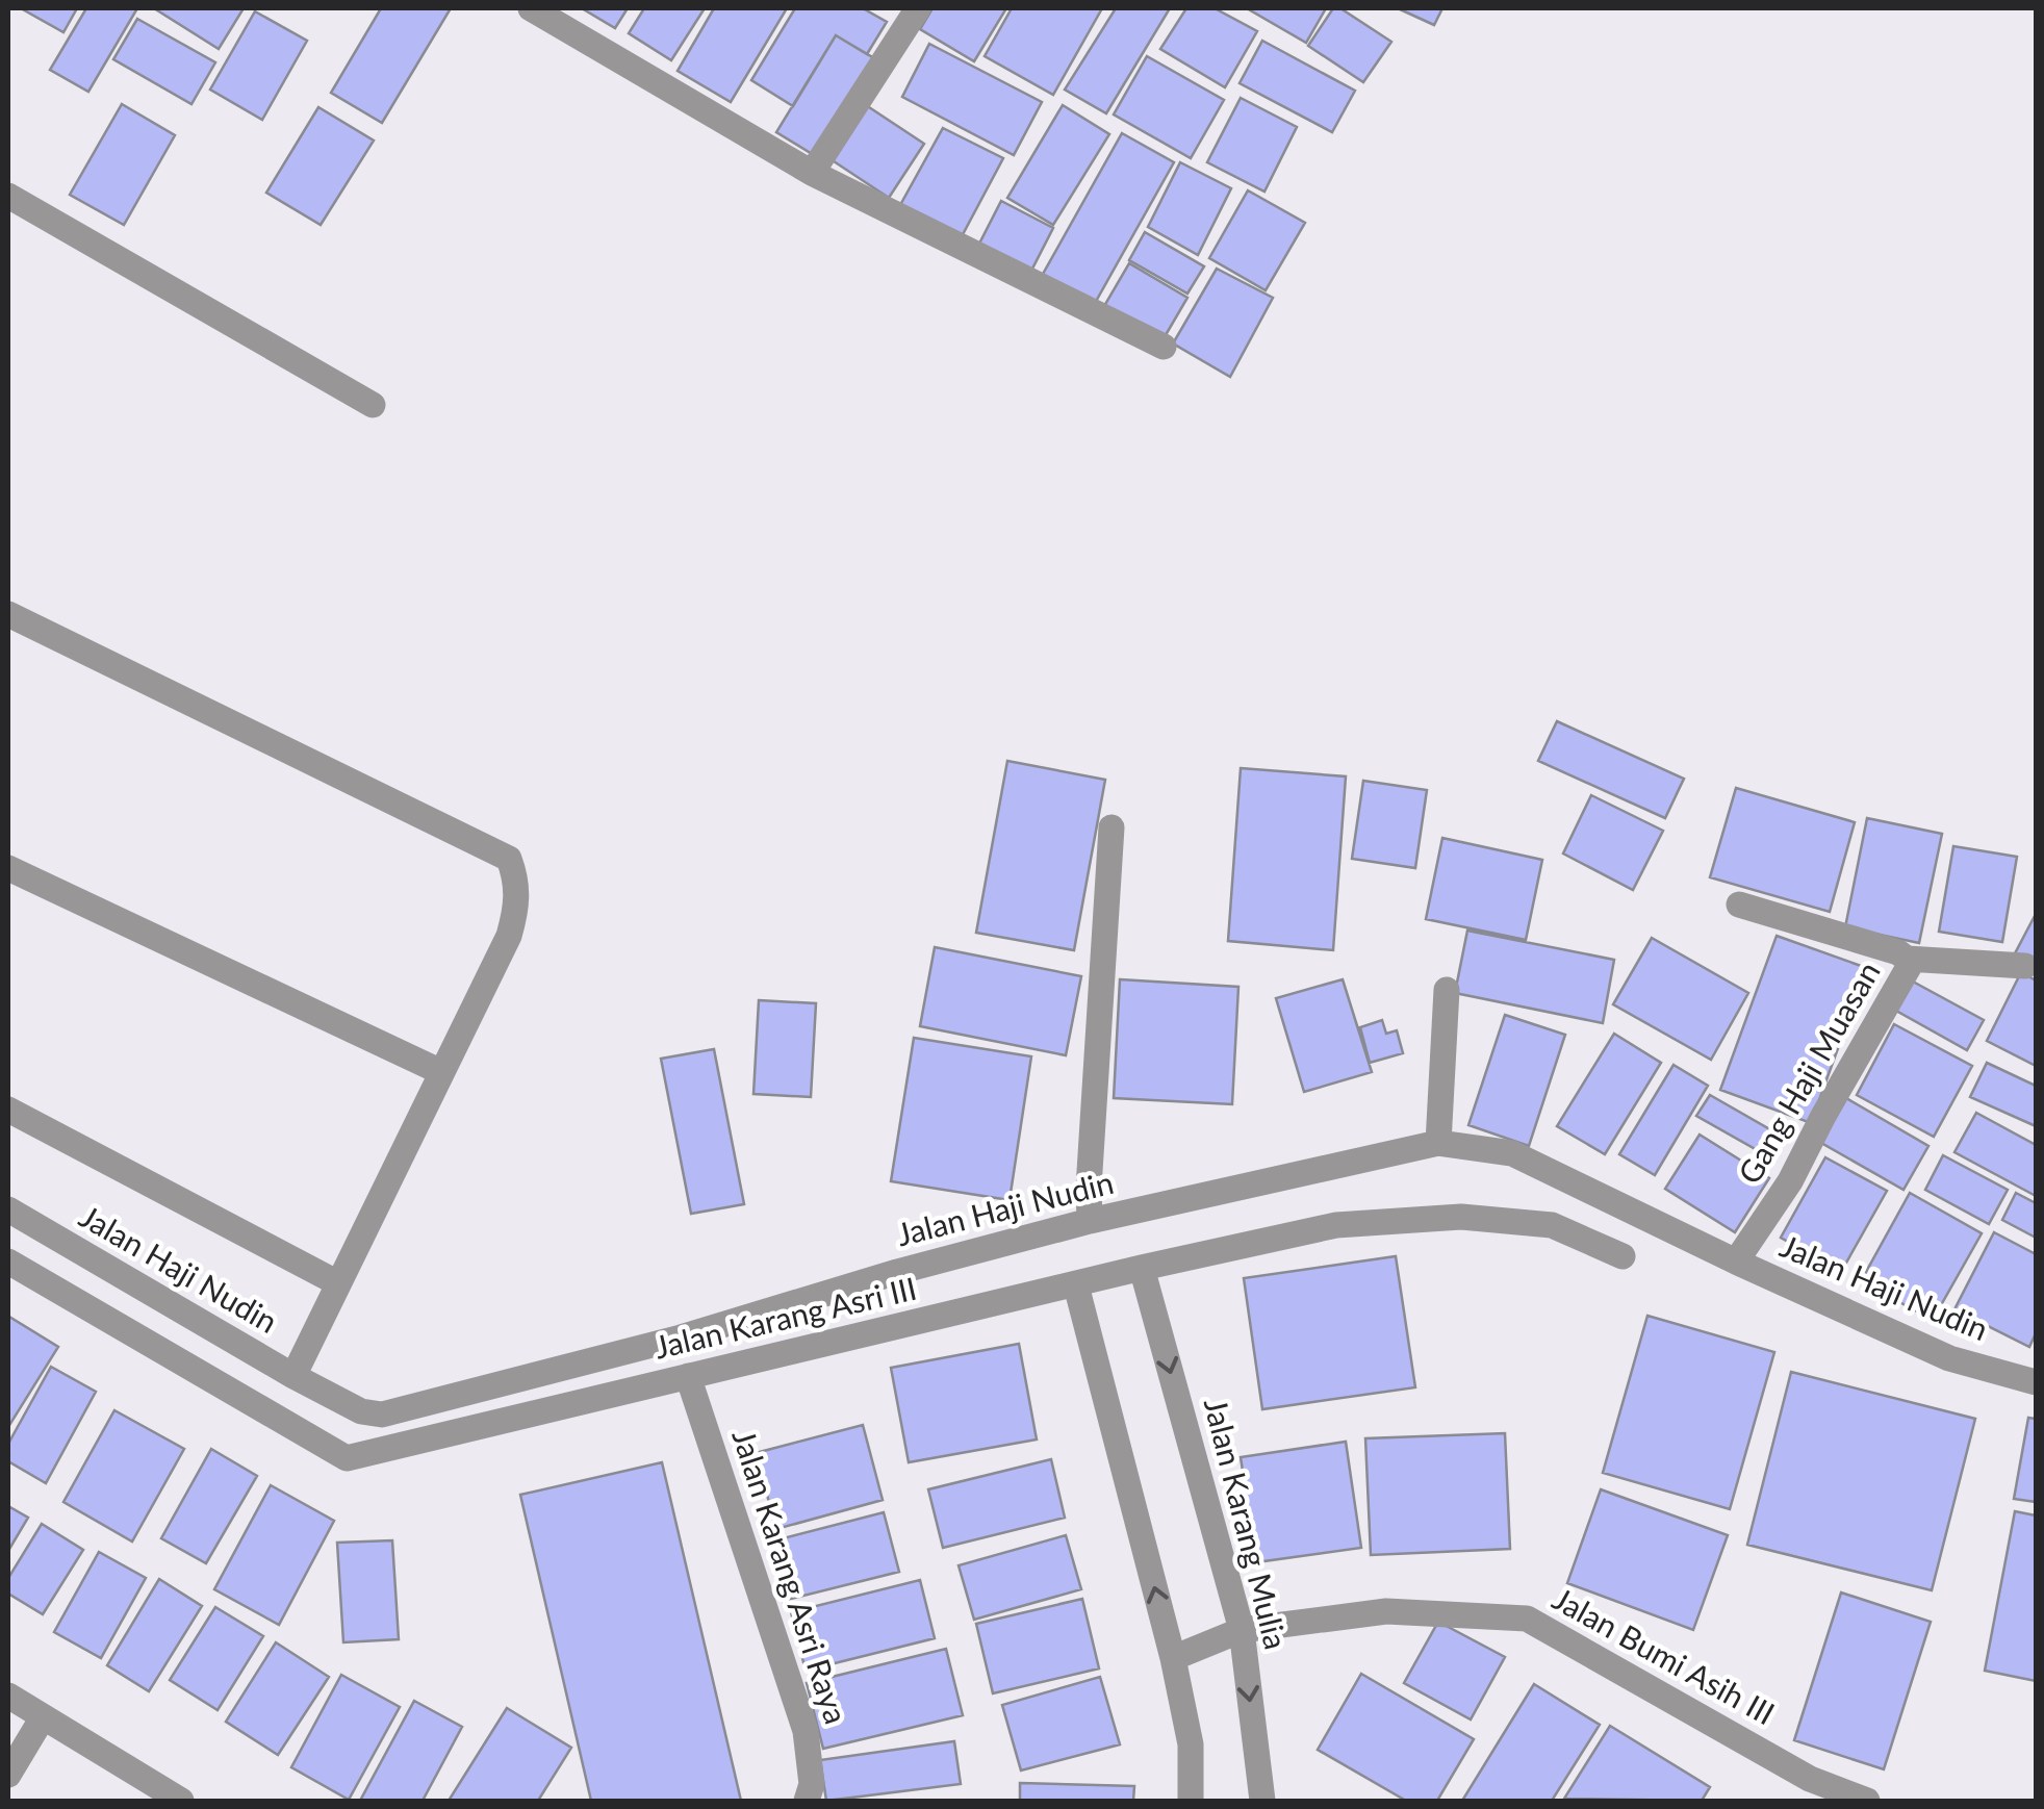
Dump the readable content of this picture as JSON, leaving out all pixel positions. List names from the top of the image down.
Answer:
{
  "streets": {
    "street": [
      "Gang Haji Muasan",
      "Jalan Haji Nudin",
      "Jalan Karang Asri III",
      "Jalan Karang Mulia",
      "Jalan Karang Asri Raya",
      "Jalan Bumi Asih III"
    ]
  },
  "crossings": [
    ["Gang Haji Muasan", "Jalan Haji Nudin"],
    ["Jalan Karang Asri III", "Jalan Karang Mulia"],
    ["Jalan Karang Asri III", "Jalan Karang Asri Raya"],
    ["Jalan Karang Mulia", "Jalan Bumi Asih III"]
  ]
}
